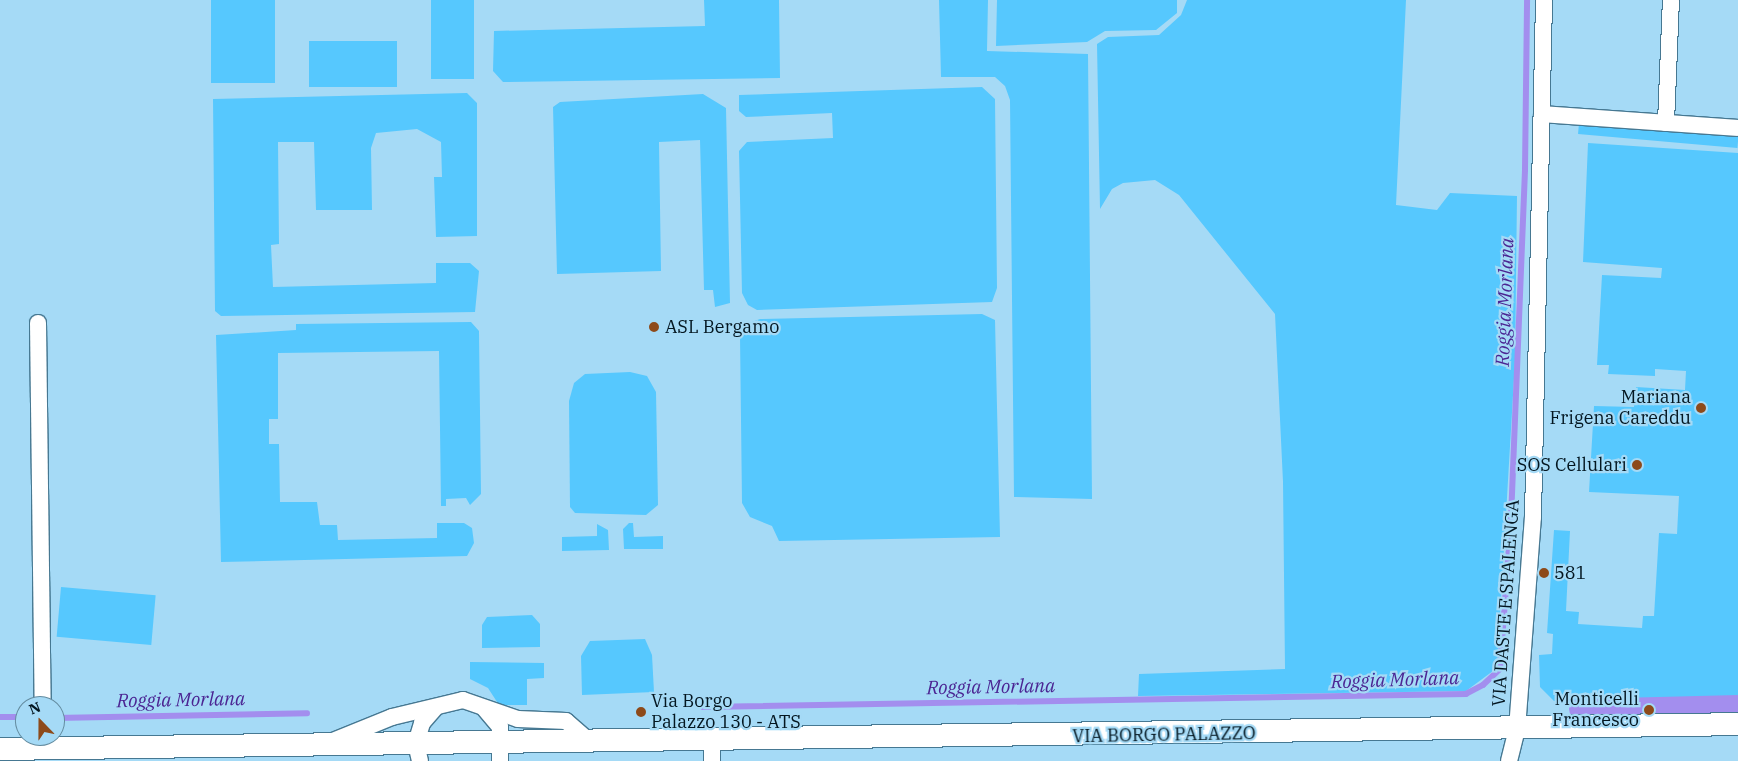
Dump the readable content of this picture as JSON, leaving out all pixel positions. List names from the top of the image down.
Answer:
{
  "streets": {
    "main road": ["VIA BORGO PALAZZO"],
    "street": ["VIA DASTE E SPALENGA"]
  },
  "crossings": [
    ["VIA DASTE E SPALENGA", "VIA BORGO PALAZZO"]
  ],
  "water": ["Roggia Morlana"],
  "places": [
    "ASL Bergamo",
    "Mariana Frigena Careddu",
    "SOS Cellulari",
    "581",
    "Monticelli Francesco",
    "Via Borgo Palazzo 130 - ATS"
  ],
  "north": "top"
}
